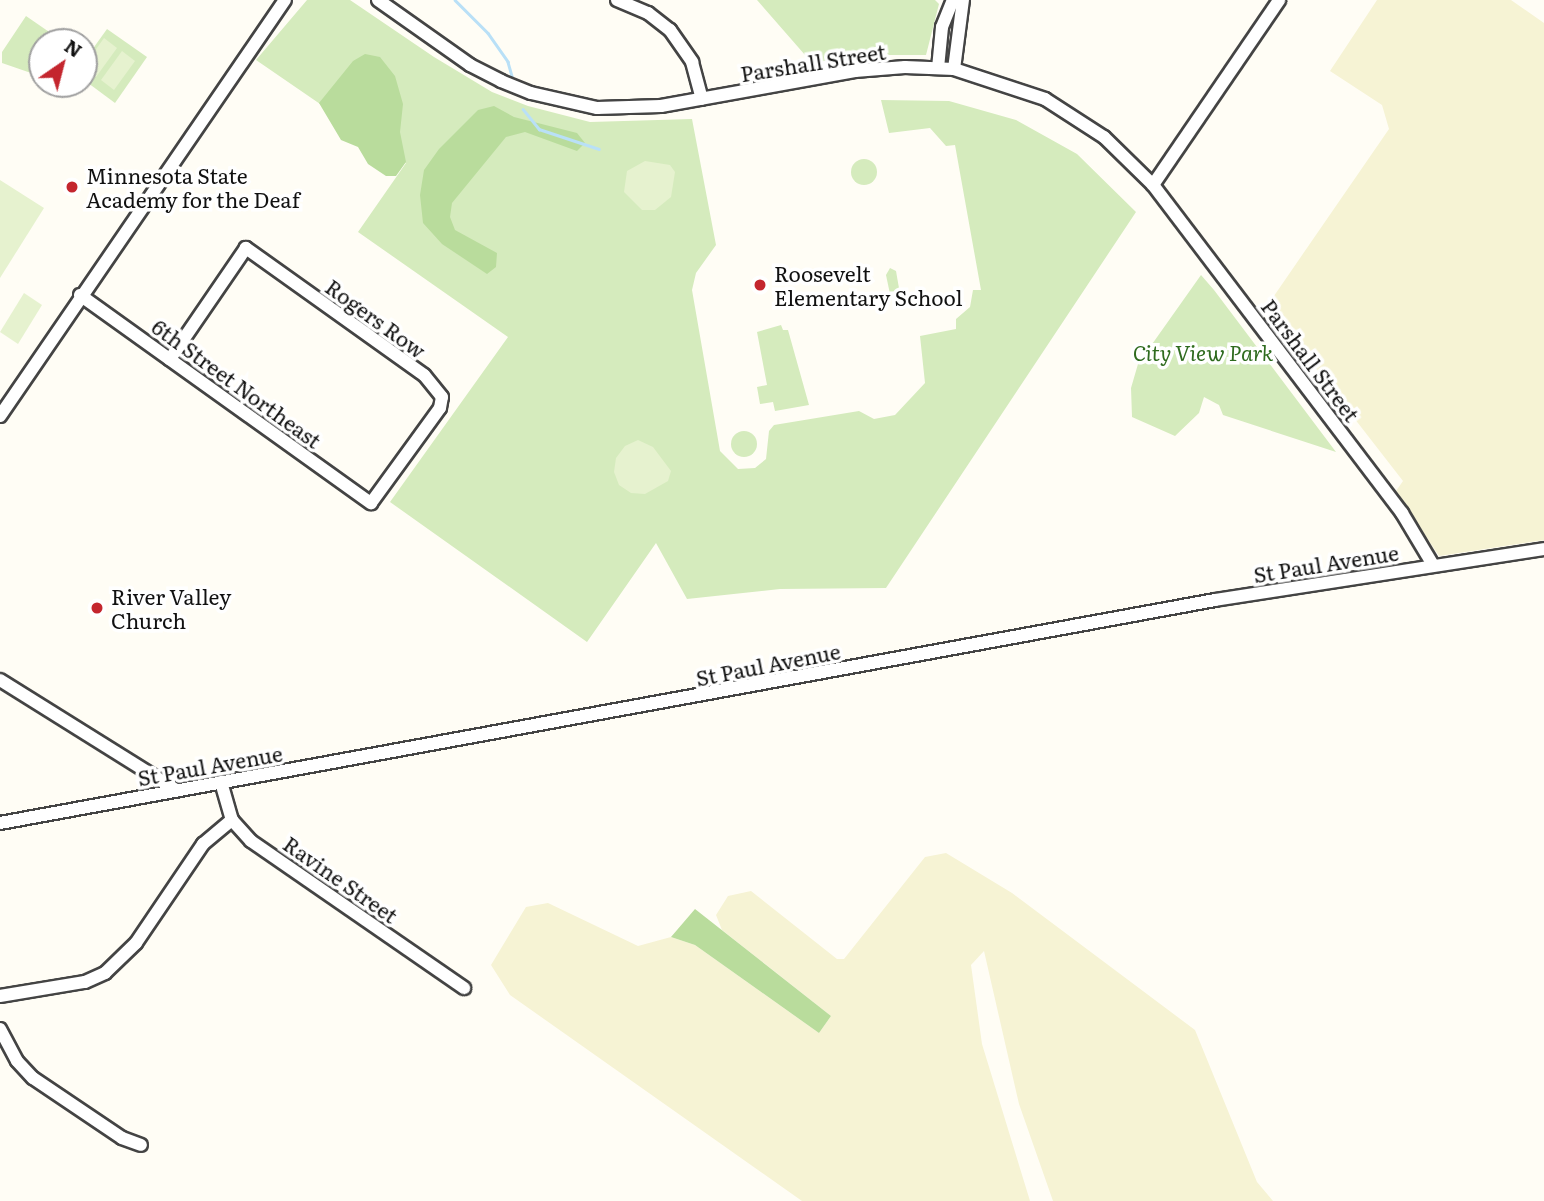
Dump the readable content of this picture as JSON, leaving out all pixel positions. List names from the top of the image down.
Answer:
{
  "streets": {
    "street": [
      "Parshall Street",
      "Rogers Row",
      "6th Street Northeast",
      "St Paul Avenue",
      "Ravine Street"
    ]
  },
  "crossings": [
    ["Parshall Street", "St Paul Avenue"],
    ["Rogers Row", "6th Street Northeast"],
    ["St Paul Avenue", "Ravine Street"]
  ],
  "parks": ["City View Park"],
  "places": ["Minnesota State Academy for the Deaf", "Roosevelt Elementary School", "River Valley Church"],
  "north": "top right"
}
